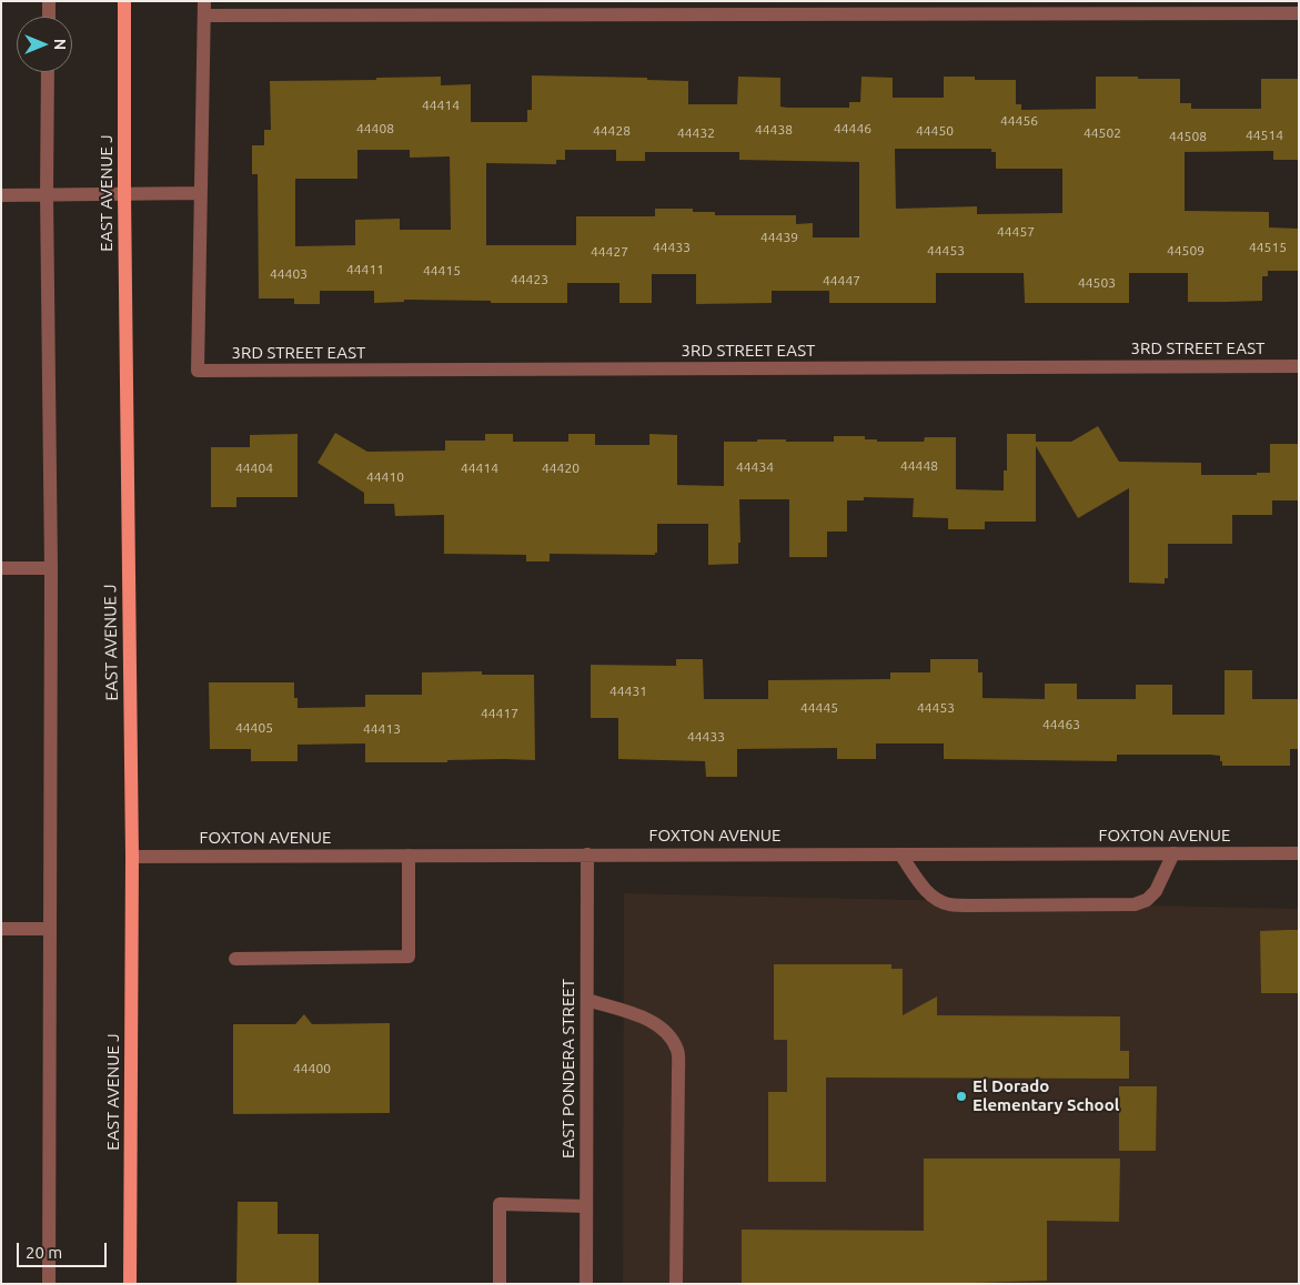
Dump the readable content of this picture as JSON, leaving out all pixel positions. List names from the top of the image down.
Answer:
{
  "streets": {
    "main road": ["EAST AVENUE J"],
    "street": ["3RD STREET EAST", "FOXTON AVENUE", "EAST PONDERA STREET"]
  },
  "crossings": [
    ["EAST AVENUE J", "FOXTON AVENUE"],
    ["FOXTON AVENUE", "EAST PONDERA STREET"]
  ],
  "places": ["El Dorado Elementary School"],
  "house_numbers": [
    "44414",
    "44456",
    "44408",
    "44446",
    "44438",
    "44428",
    "44450",
    "44432",
    "44502",
    "44514",
    "44508",
    "44457",
    "44439",
    "44433",
    "44515",
    "44453",
    "44509",
    "44427",
    "44411",
    "44415",
    "44403",
    "44423",
    "44447",
    "44503",
    "44448",
    "44434",
    "44404",
    "44414",
    "44420",
    "44410",
    "44431",
    "44445",
    "44453",
    "44417",
    "44463",
    "44405",
    "44413",
    "44433",
    "44400"
  ],
  "scale_bar": "20 m",
  "north": "right"
}
